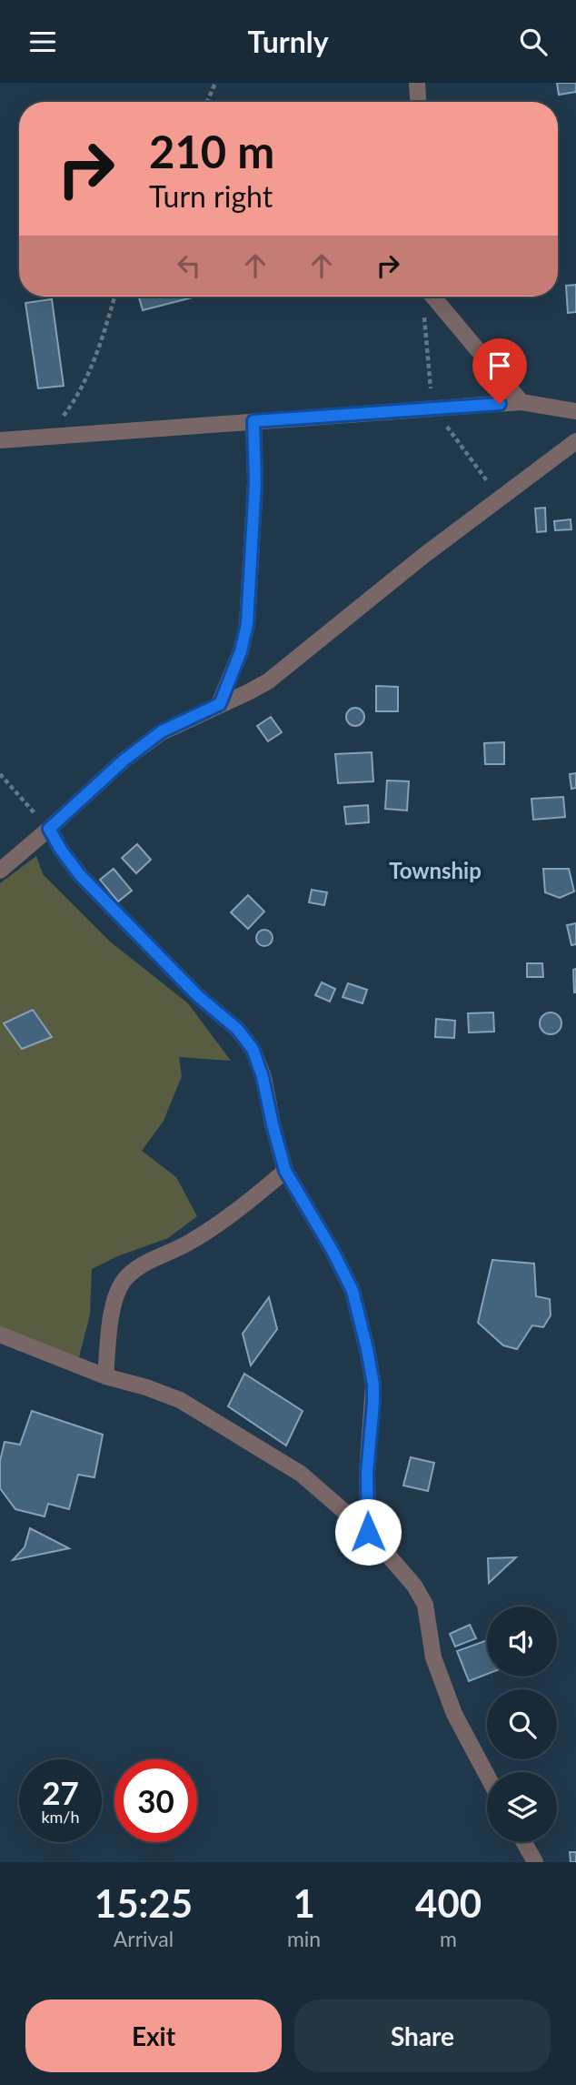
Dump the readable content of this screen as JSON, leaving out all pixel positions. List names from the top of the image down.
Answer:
{
  "districts": ["Township"],
  "page": {
    "header": "Turnly",
    "turn": ["210 m", "Turn right"],
    "speed": "27 km/h",
    "limit": "30",
    "eta": [
      "15:25",
      "Arrival",
      "1",
      "min",
      "400",
      "m"
    ],
    "buttons": ["Exit", "Share"]
  }
}
